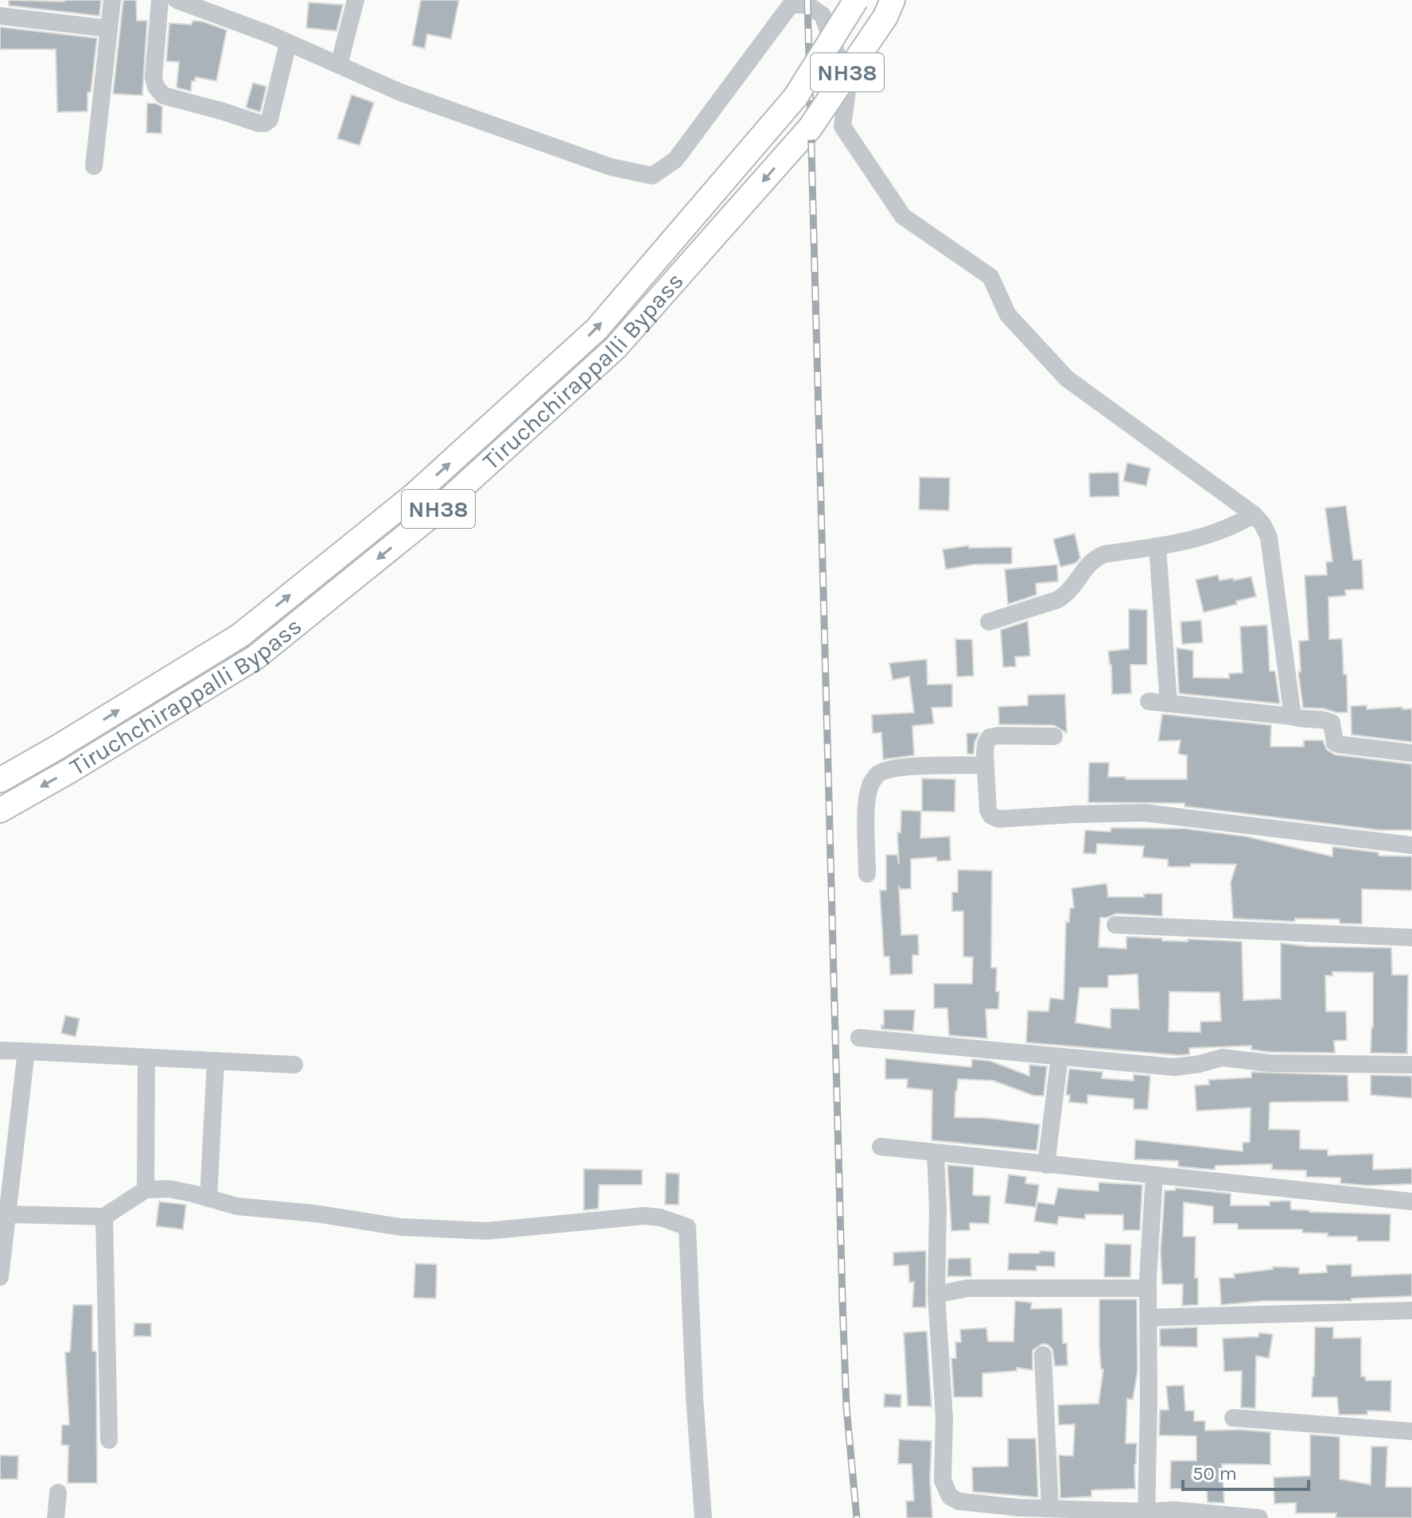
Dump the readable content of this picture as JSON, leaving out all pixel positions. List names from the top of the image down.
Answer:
{
  "streets": {
    "highway": ["NH38", "Tiruchchirappalli Bypass"]
  },
  "scale_bar": "50 m"
}
